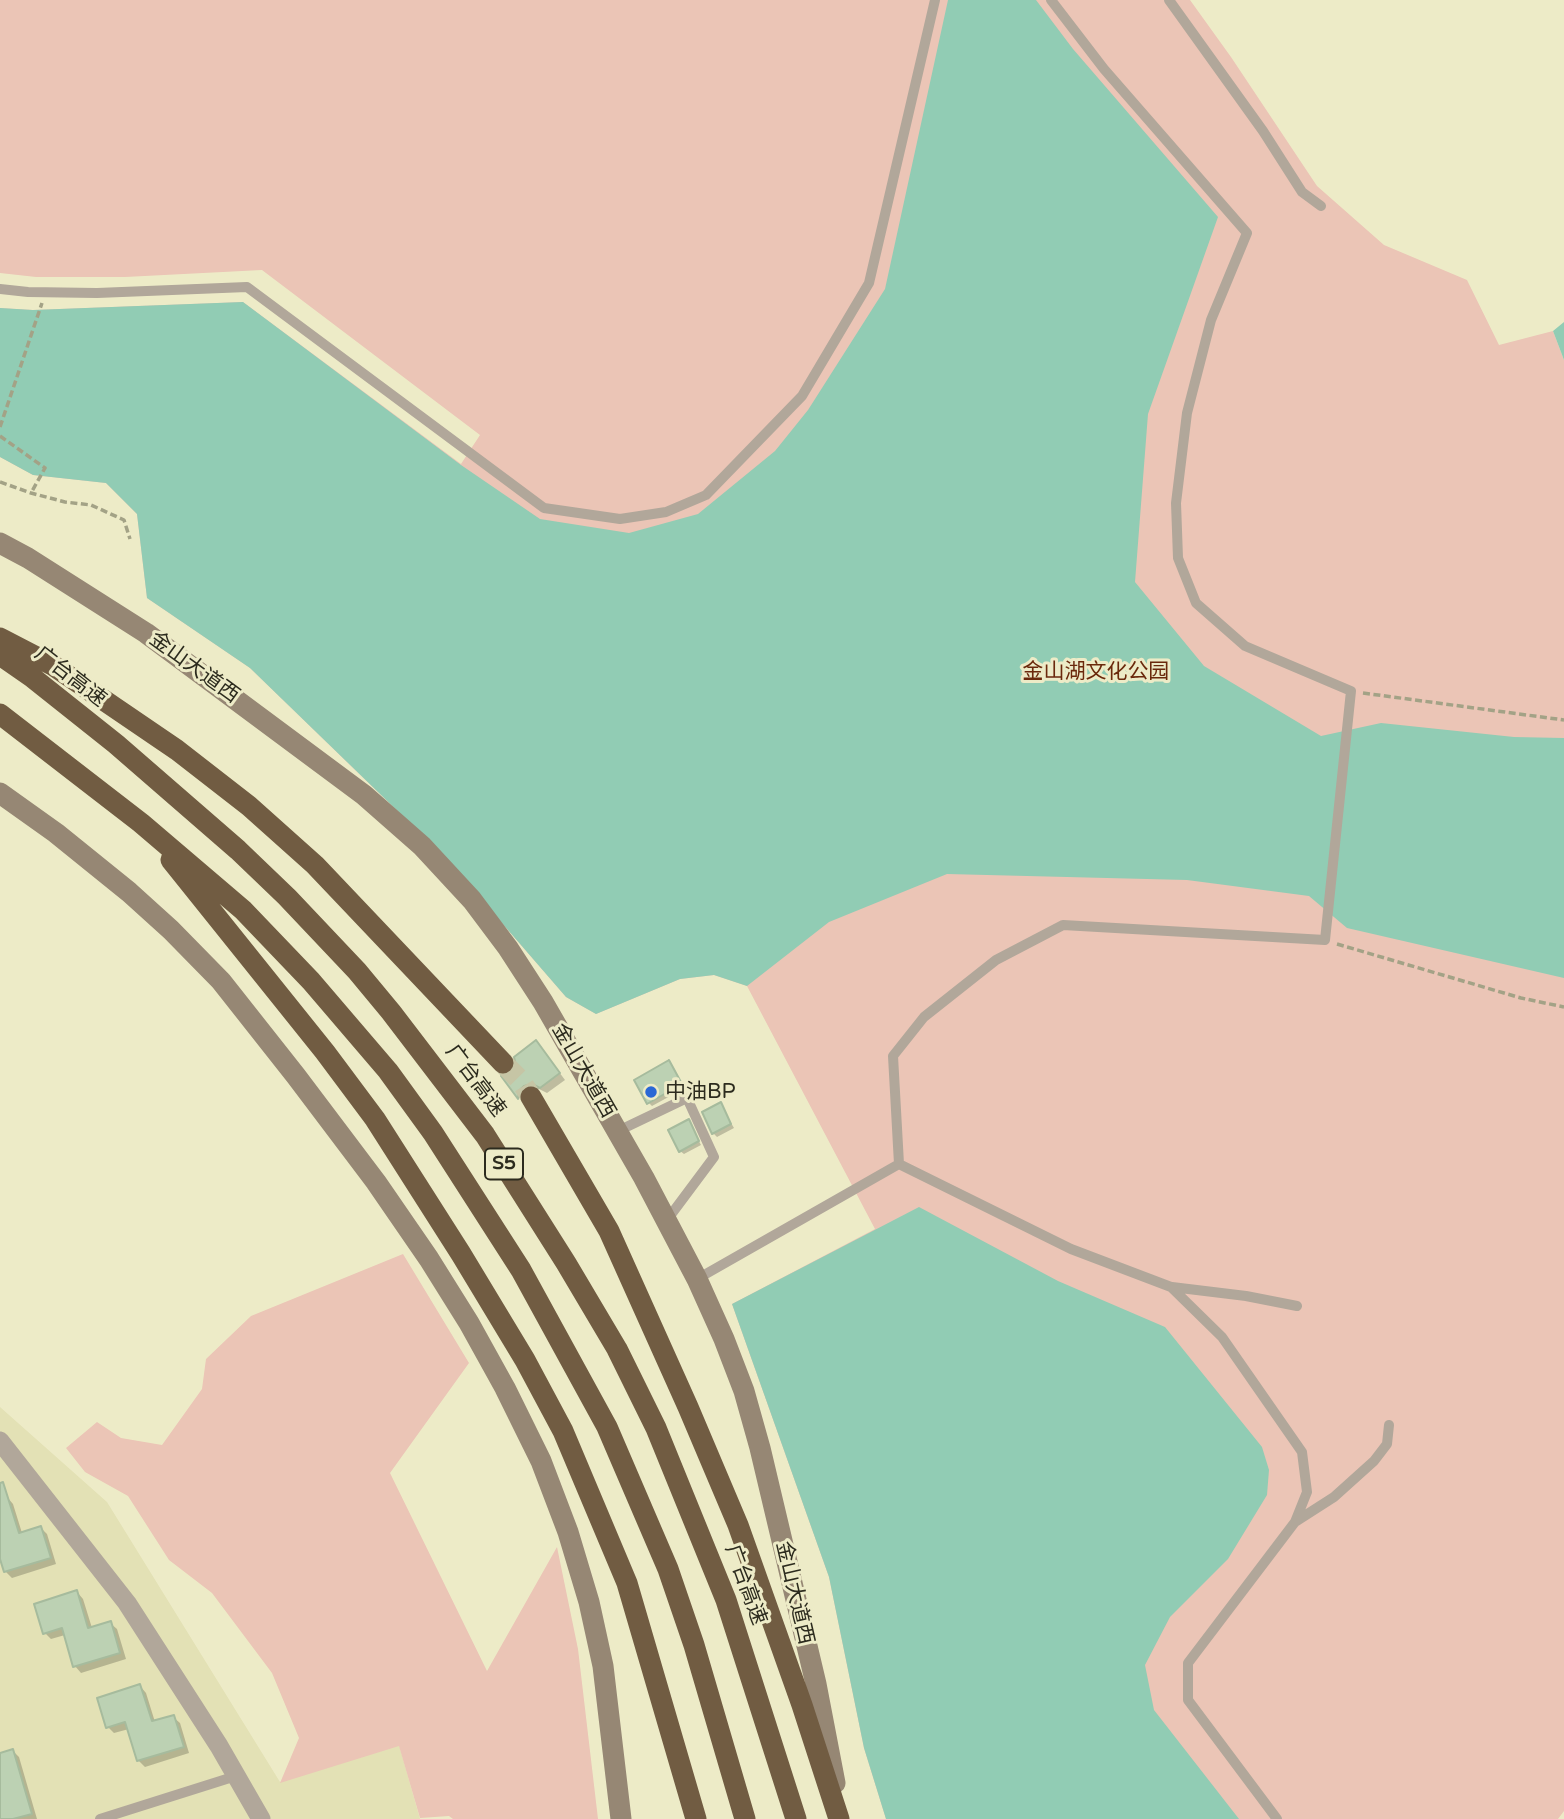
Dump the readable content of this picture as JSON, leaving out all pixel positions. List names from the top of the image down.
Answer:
{
  "streets": {
    "highway": ["广台高速", "S5"],
    "main road": ["金山大道西"]
  },
  "parks": ["金山湖文化公园"],
  "places": ["中油BP"]
}
